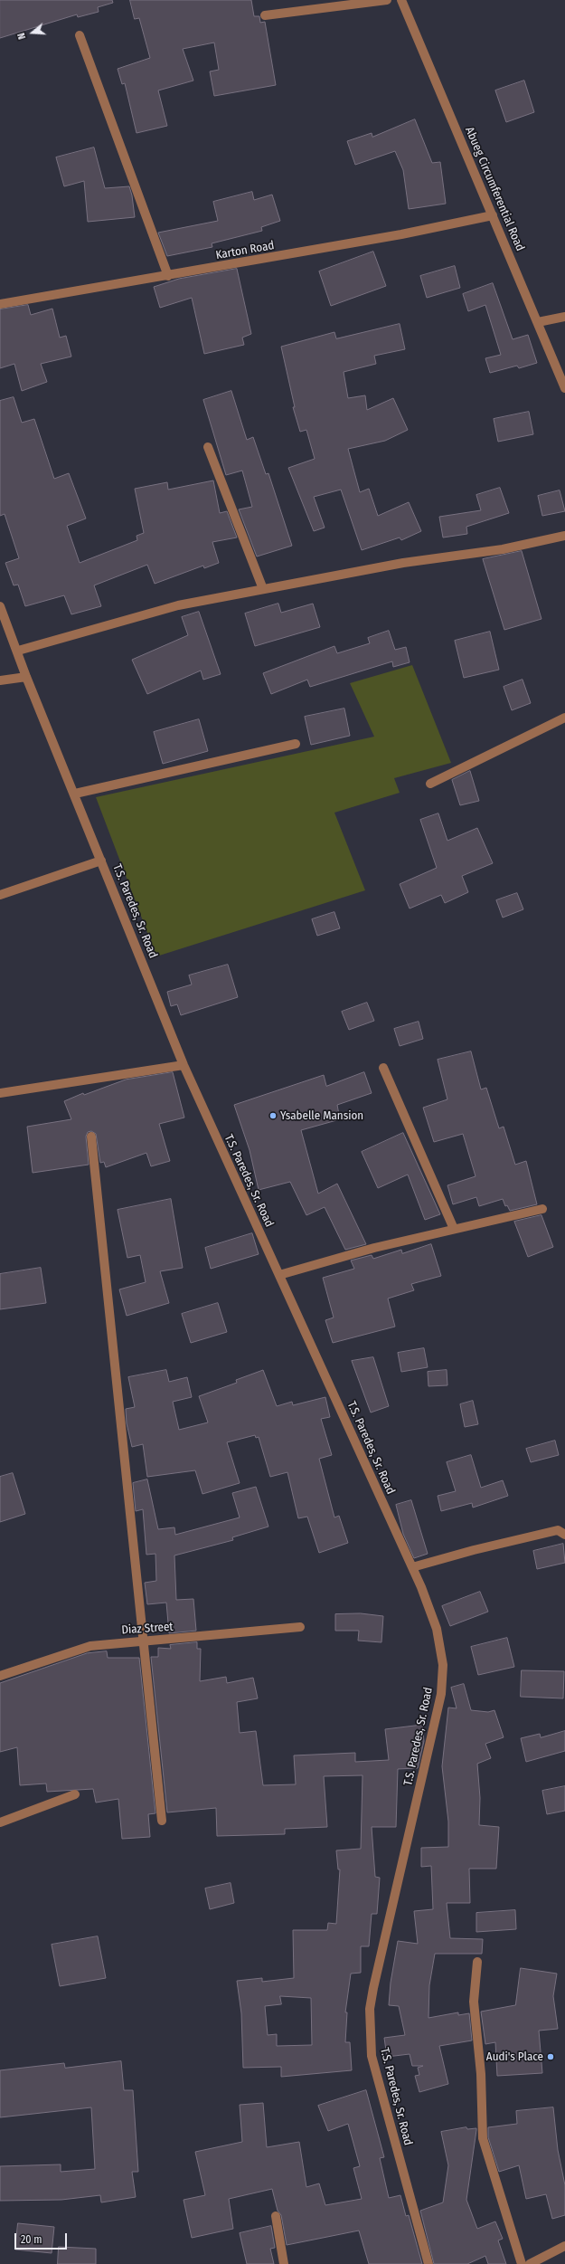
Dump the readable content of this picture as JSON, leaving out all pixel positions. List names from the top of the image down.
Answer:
{
  "streets": {
    "street": [
      "Abueg Circumferential Road",
      "Karton Road",
      "T.S. Paredes, Sr. Road",
      "Diaz Street"
    ]
  },
  "crossings": [
    ["Abueg Circumferential Road", "Karton Road"]
  ],
  "places": ["Ysabelle Mansion", "Audi's Place"],
  "scale_bar": "20 m",
  "north": "left"
}
